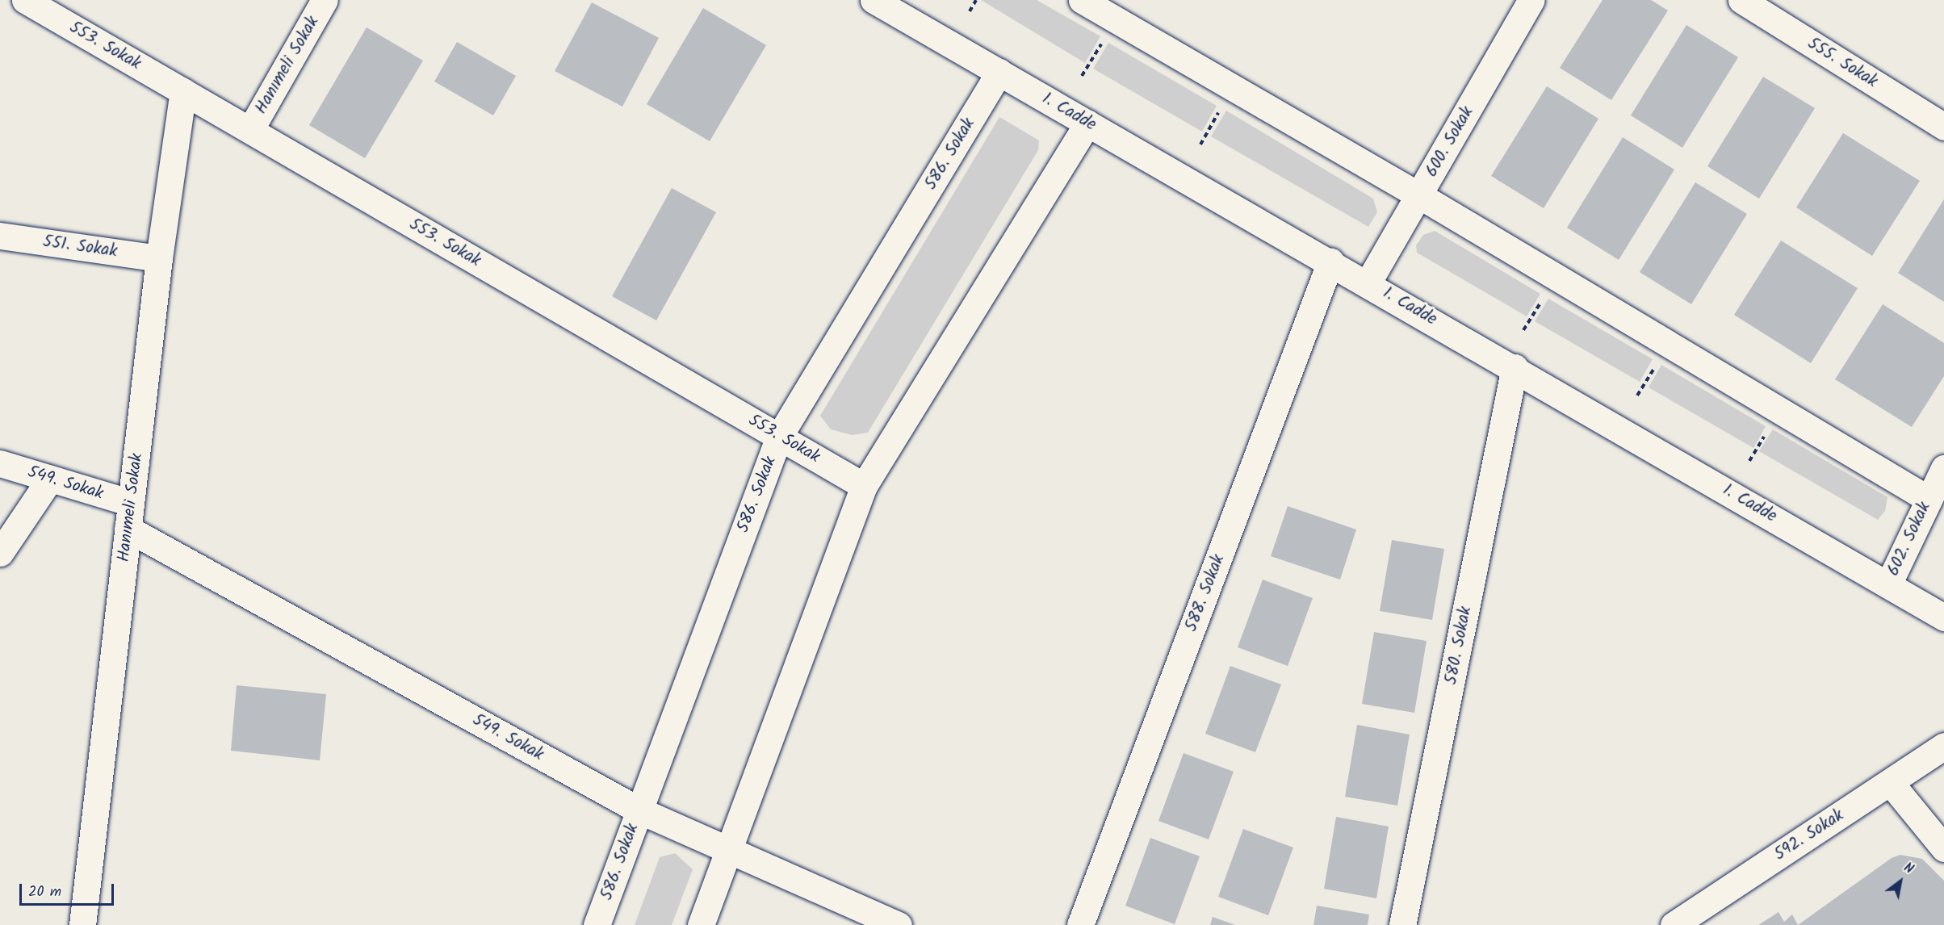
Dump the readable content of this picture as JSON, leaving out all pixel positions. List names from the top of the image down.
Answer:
{
  "streets": {
    "street": [
      "553. Sokak",
      "555. Sokak",
      "Hanımeli Sokak",
      "1. Cadde",
      "600. Sokak",
      "586. Sokak",
      "551. Sokak",
      "549. Sokak",
      "602. Sokak",
      "588. Sokak",
      "580. Sokak",
      "592. Sokak"
    ]
  },
  "crossings": [
    ["553. Sokak", "Hanımeli Sokak"],
    ["553. Sokak", "586. Sokak"],
    ["Hanımeli Sokak", "551. Sokak"],
    ["Hanımeli Sokak", "549. Sokak"],
    ["1. Cadde", "600. Sokak"],
    ["1. Cadde", "586. Sokak"],
    ["1. Cadde", "602. Sokak"],
    ["1. Cadde", "588. Sokak"],
    ["1. Cadde", "580. Sokak"],
    ["586. Sokak", "549. Sokak"]
  ],
  "scale_bar": "20 m",
  "north": "top right"
}
